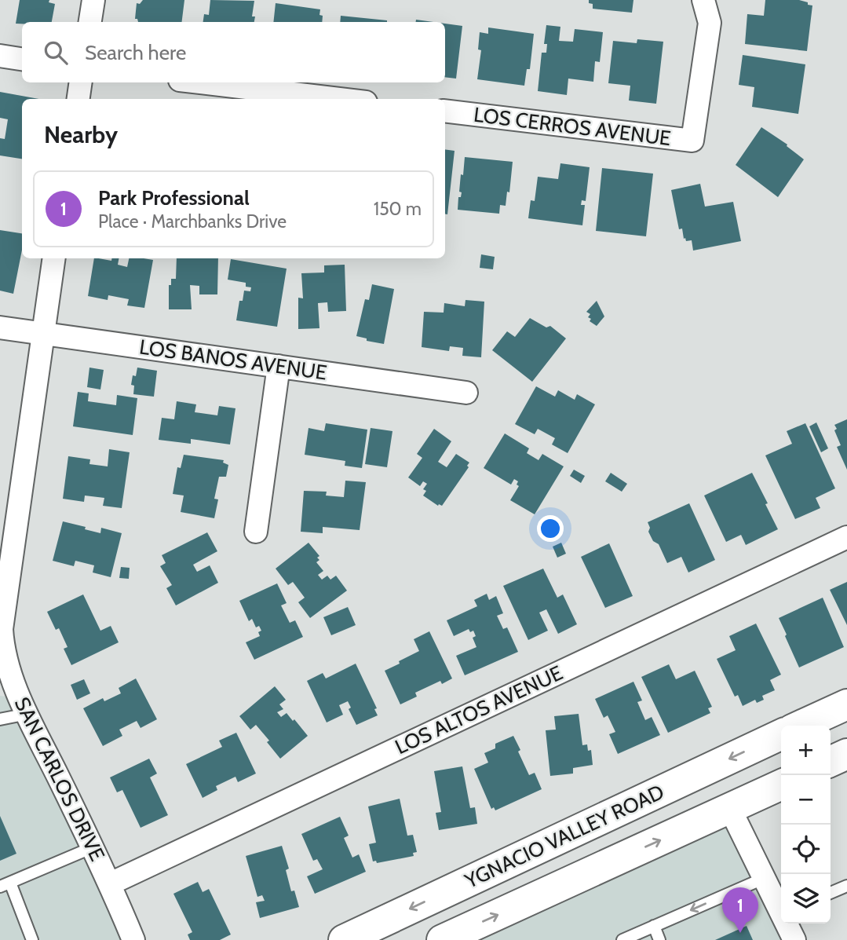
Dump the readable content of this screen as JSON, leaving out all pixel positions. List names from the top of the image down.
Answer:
{
  "streets": {
    "highway": ["YGNACIO VALLEY ROAD"],
    "street": [
      "LOS CERROS AVENUE",
      "LOS BANOS AVENUE",
      "LOS ALTOS AVENUE",
      "SAN CARLOS DRIVE"
    ]
  },
  "crossings": [
    ["LOS BANOS AVENUE", "SAN CARLOS DRIVE"],
    ["LOS ALTOS AVENUE", "SAN CARLOS DRIVE"]
  ],
  "page": {
    "search": "Search here",
    "heading": "Nearby",
    "list": [
      {
        "mark": "1",
        "name": "Park Professional",
        "note": "Place · Marchbanks Drive",
        "value": "150 m"
      }
    ],
    "map_buttons": ["+", "−"],
    "pins": "1"
  }
}
